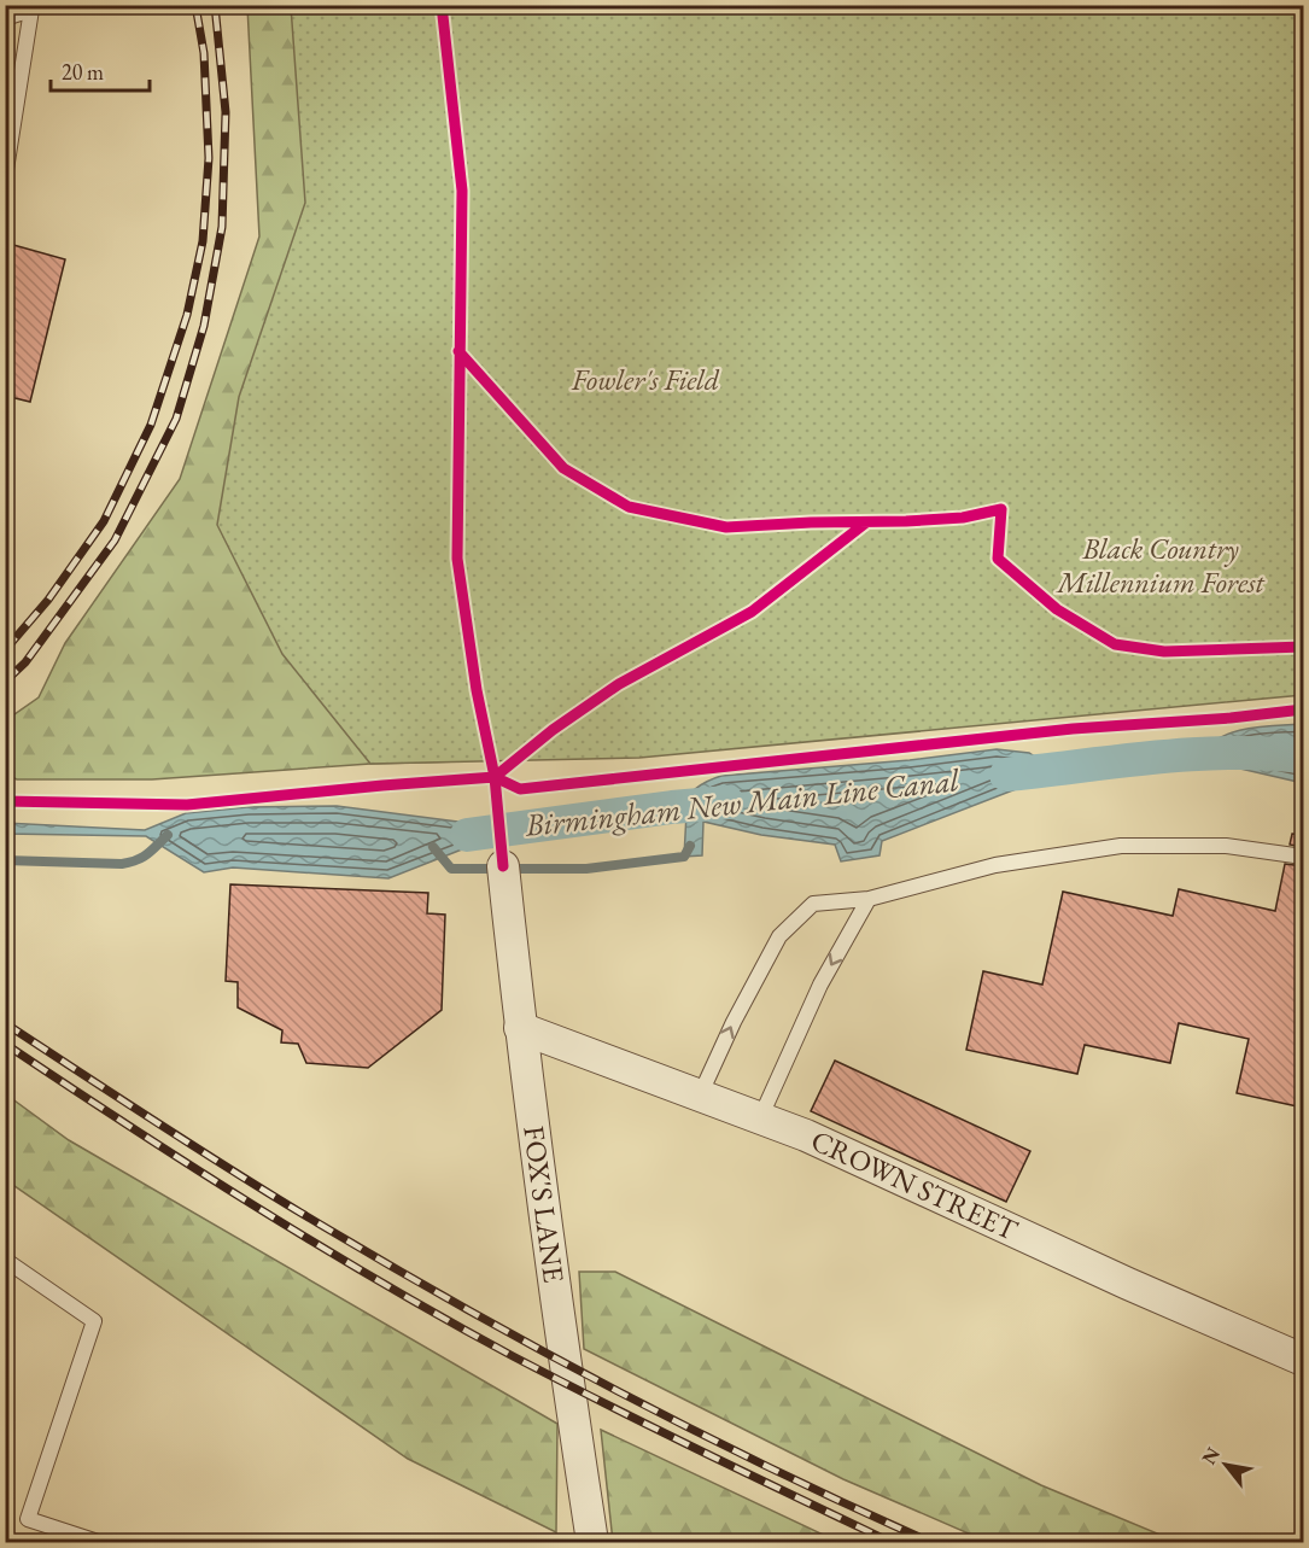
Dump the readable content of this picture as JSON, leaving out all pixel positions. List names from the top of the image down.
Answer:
{
  "streets": {
    "street": ["CROWN STREET", "FOX'S LANE"]
  },
  "crossings": [
    ["CROWN STREET", "FOX'S LANE"]
  ],
  "water": ["Birmingham New Main Line Canal"],
  "parks": ["Fowler's Field", "Black Country Millennium Forest"],
  "scale_bar": "20 m",
  "north": "top left"
}
